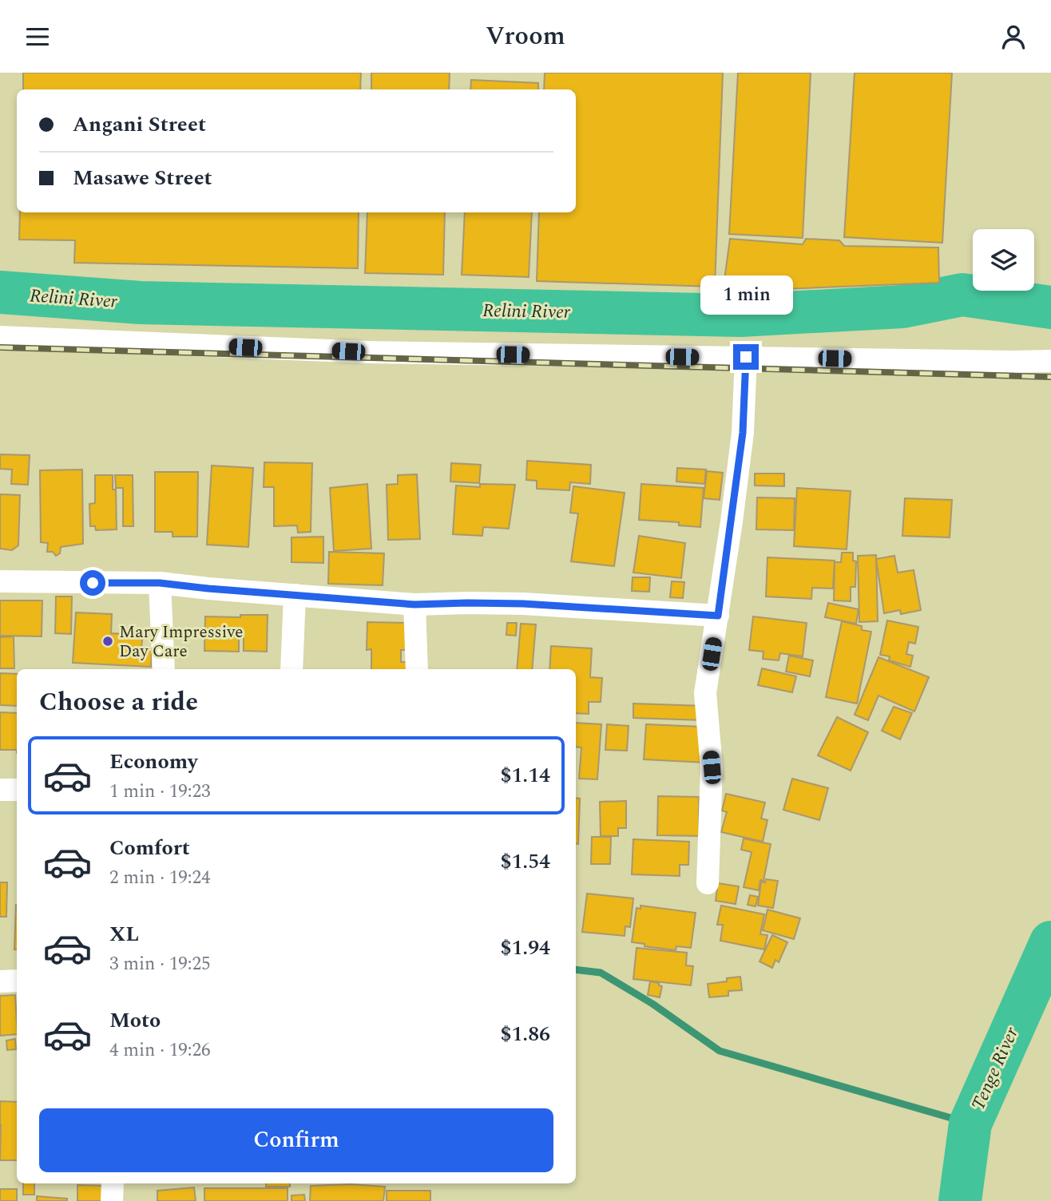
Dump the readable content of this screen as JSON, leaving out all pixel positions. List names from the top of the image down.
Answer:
{
  "water": ["Relini River", "Tenge River"],
  "places": ["Mary Impressive Day Care"],
  "page": {
    "header": "Vroom",
    "banner": ["Angani Street", "Masawe Street"],
    "bubble": "1 min",
    "heading": "Choose a ride",
    "list": [
      {
        "name": "Economy",
        "note": "1 min · 19:23",
        "value": "$1.14"
      },
      {
        "name": "Comfort",
        "note": "2 min · 19:24",
        "value": "$1.54"
      },
      {
        "name": "XL",
        "note": "3 min · 19:25",
        "value": "$1.94"
      },
      {
        "name": "Moto",
        "note": "4 min · 19:26",
        "value": "$1.86"
      }
    ],
    "buttons": "Confirm"
  }
}
